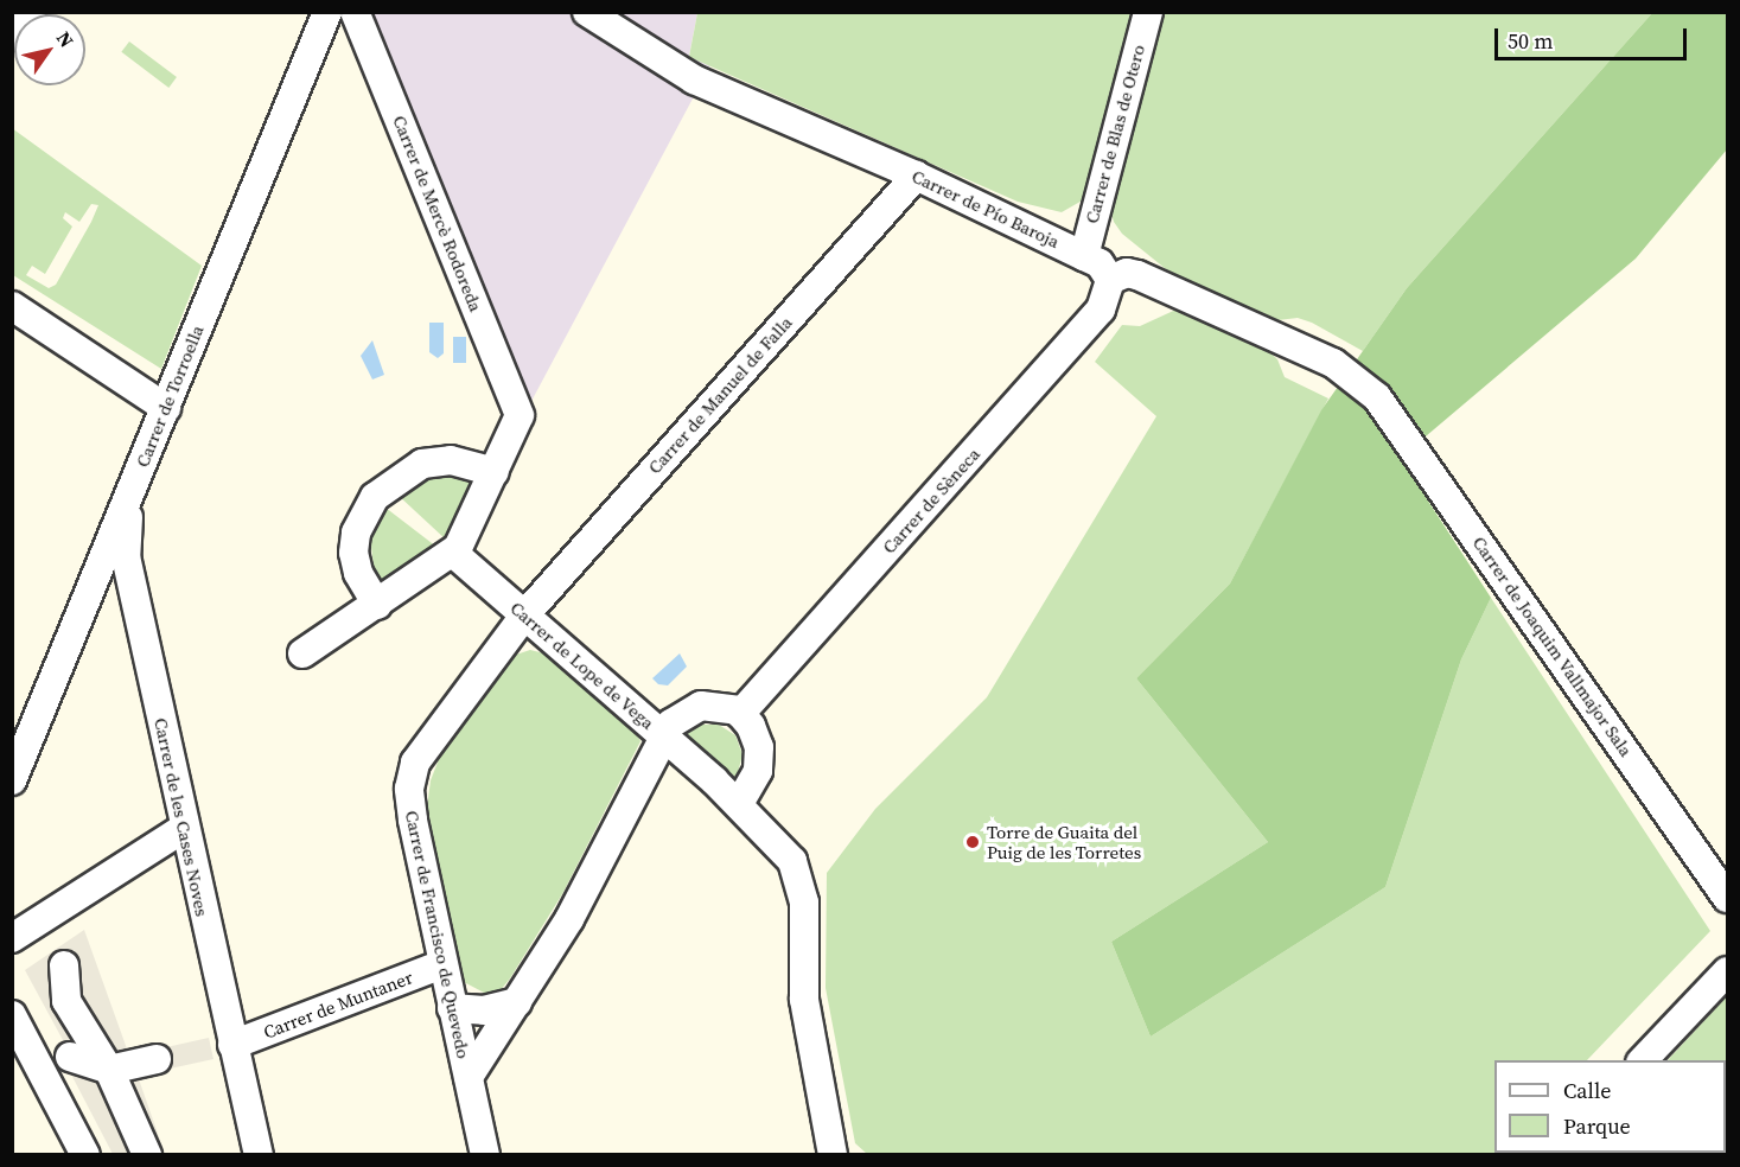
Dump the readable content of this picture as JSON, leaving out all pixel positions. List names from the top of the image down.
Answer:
{
  "streets": {
    "street": [
      "Carrer de Blas de Otero",
      "Carrer de Pío Baroja",
      "Carrer de Mercè Rodoreda",
      "Carrer de Manuel de Falla",
      "Carrer de Torroella",
      "Carrer de Sèneca",
      "Carrer de Joaquim Vallmajor Sala",
      "Carrer de Lope de Vega",
      "Carrer de les Cases Noves",
      "Carrer de Francisco de Quevedo",
      "Carrer de Muntaner"
    ]
  },
  "crossings": [
    ["Carrer de Blas de Otero", "Carrer de Pío Baroja"],
    ["Carrer de Pío Baroja", "Carrer de Manuel de Falla"],
    ["Carrer de Pío Baroja", "Carrer de Sèneca"],
    ["Carrer de Pío Baroja", "Carrer de Joaquim Vallmajor Sala"],
    ["Carrer de Manuel de Falla", "Carrer de Lope de Vega"],
    ["Carrer de Manuel de Falla", "Carrer de Francisco de Quevedo"],
    ["Carrer de Torroella", "Carrer de les Cases Noves"],
    ["Carrer de Sèneca", "Carrer de Joaquim Vallmajor Sala"],
    ["Carrer de Sèneca", "Carrer de Lope de Vega"],
    ["Carrer de Lope de Vega", "Carrer de Francisco de Quevedo"],
    ["Carrer de les Cases Noves", "Carrer de Muntaner"],
    ["Carrer de Francisco de Quevedo", "Carrer de Muntaner"]
  ],
  "places": ["Torre de Guaita del Puig de les Torretes"],
  "legend": ["Calle", "Parque"],
  "scale_bar": "50 m",
  "north": "top right"
}
